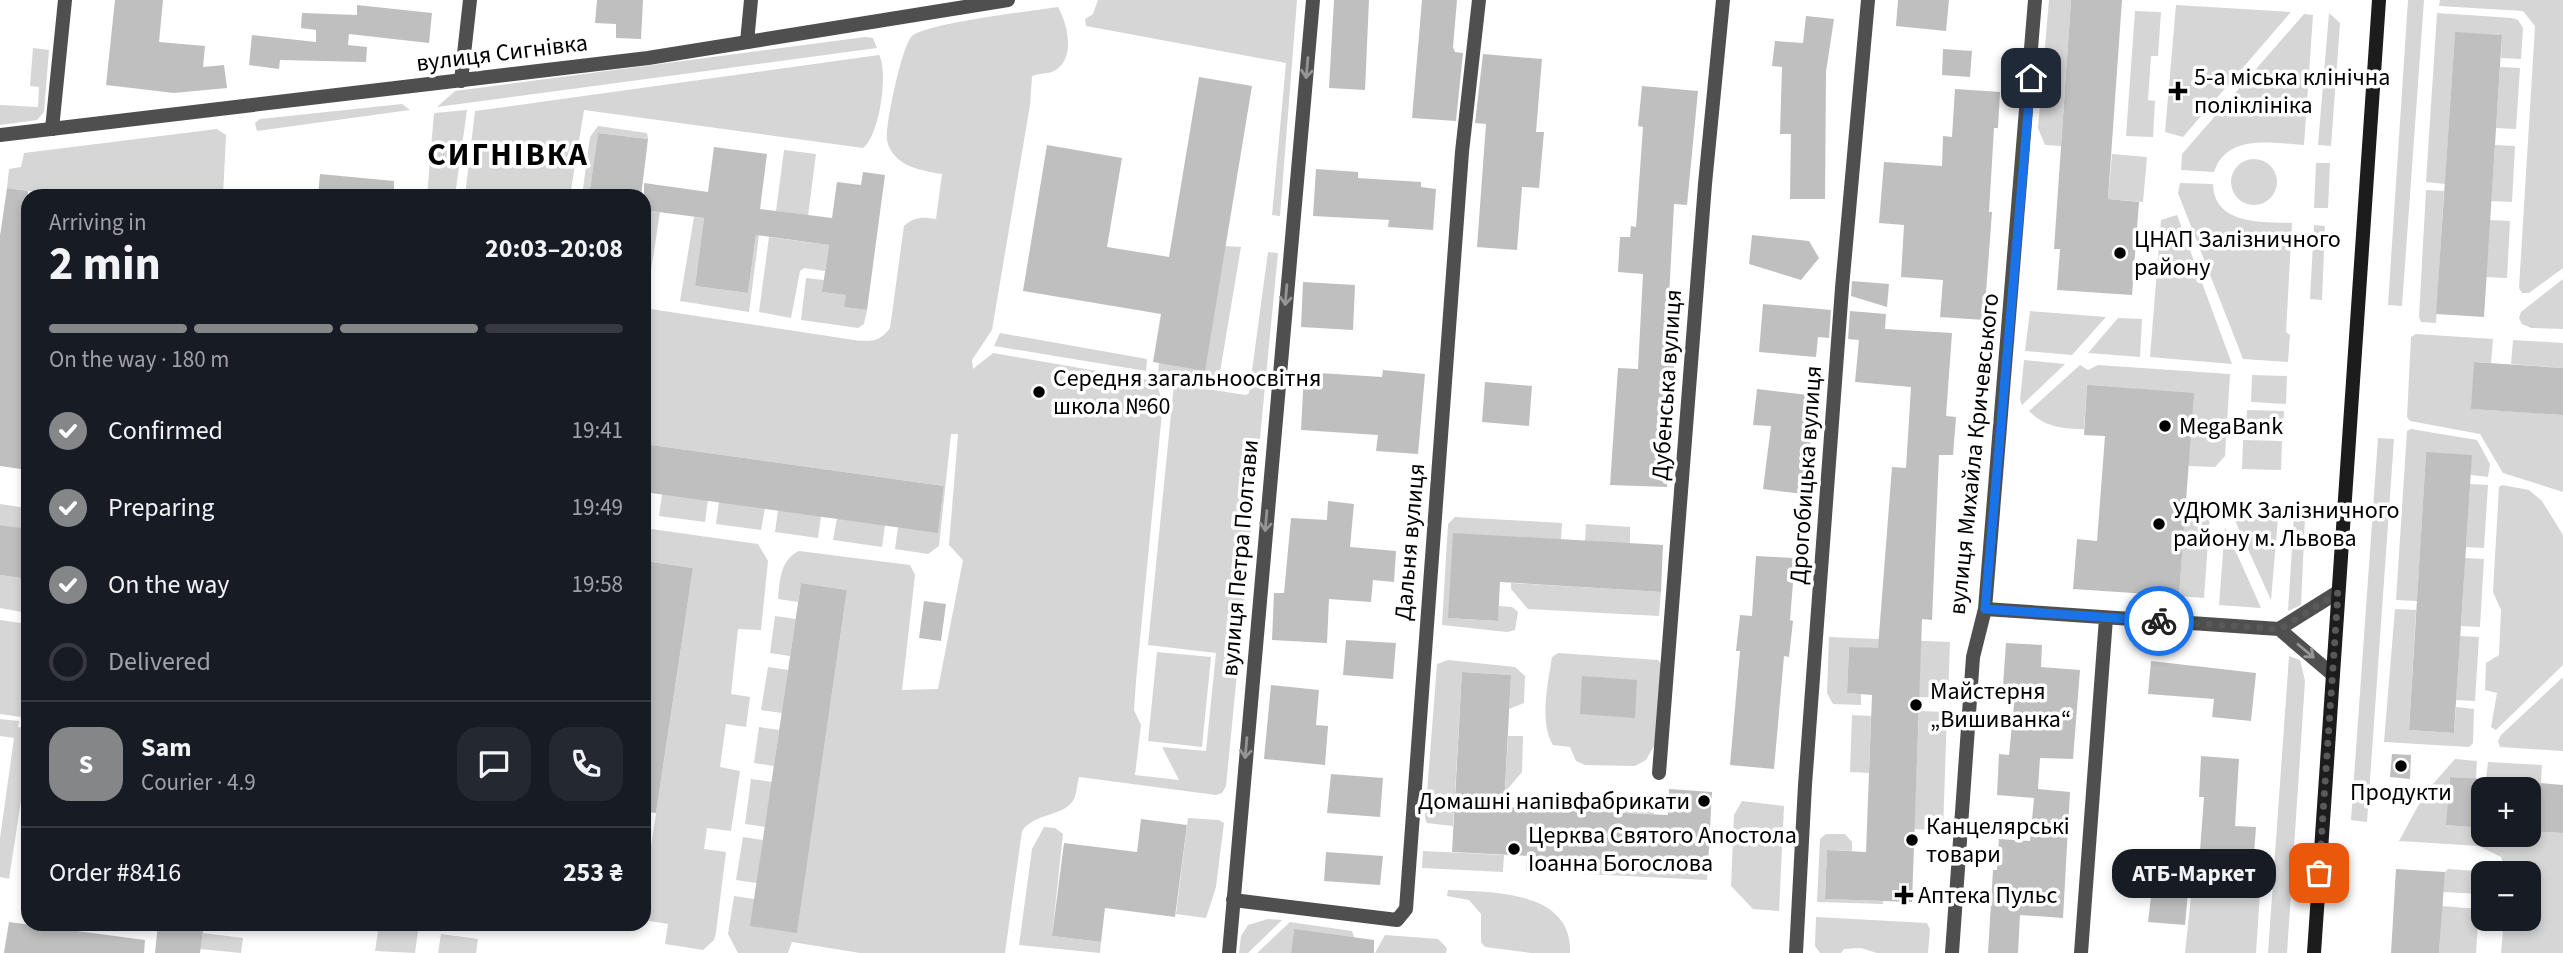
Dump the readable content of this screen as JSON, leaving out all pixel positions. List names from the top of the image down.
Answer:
{
  "streets": {
    "street": [
      "вулиця Сигнівка",
      "Дубенська вулиця",
      "вулиця Михайла Кричевського",
      "Дрогобицька вулиця",
      "Дальня вулиця",
      "вулиця Петра Полтави"
    ]
  },
  "crossings": [
    ["Дальня вулиця", "вулиця Петра Полтави"]
  ],
  "one_way": ["вулиця Петра Полтави"],
  "districts": ["СИГНІВКА"],
  "places": {
    "health": ["5-а міська клінічна поліклініка", "Аптека Пульс"],
    "other": [
      "ЦНАП Залізничного району",
      "Середня загальноосвітня школа №60",
      "MegaBank",
      "УДЮМК Залізничного району м. Львова",
      "Майстерня „Вишиванка“",
      "Продукти",
      "Домашні напівфабрикати",
      "Канцелярські товари",
      "Церква Святого Апостола Іоанна Богослова",
      "АТБ-Маркет"
    ]
  },
  "page": {
    "heading": ["2 min", "Arriving in", "20:03–20:08"],
    "panel": [
      "Sam",
      "Courier · 4.9",
      "Order #8416",
      "253 ₴"
    ],
    "bar": "On the way · 180 m",
    "list": [
      ["Confirmed", "19:41"],
      ["Preparing", "19:49"],
      ["On the way", "19:58"],
      "Delivered"
    ],
    "round": "S",
    "map_buttons": ["+", "−"],
    "bubble": "АТБ-Маркет"
  }
}
